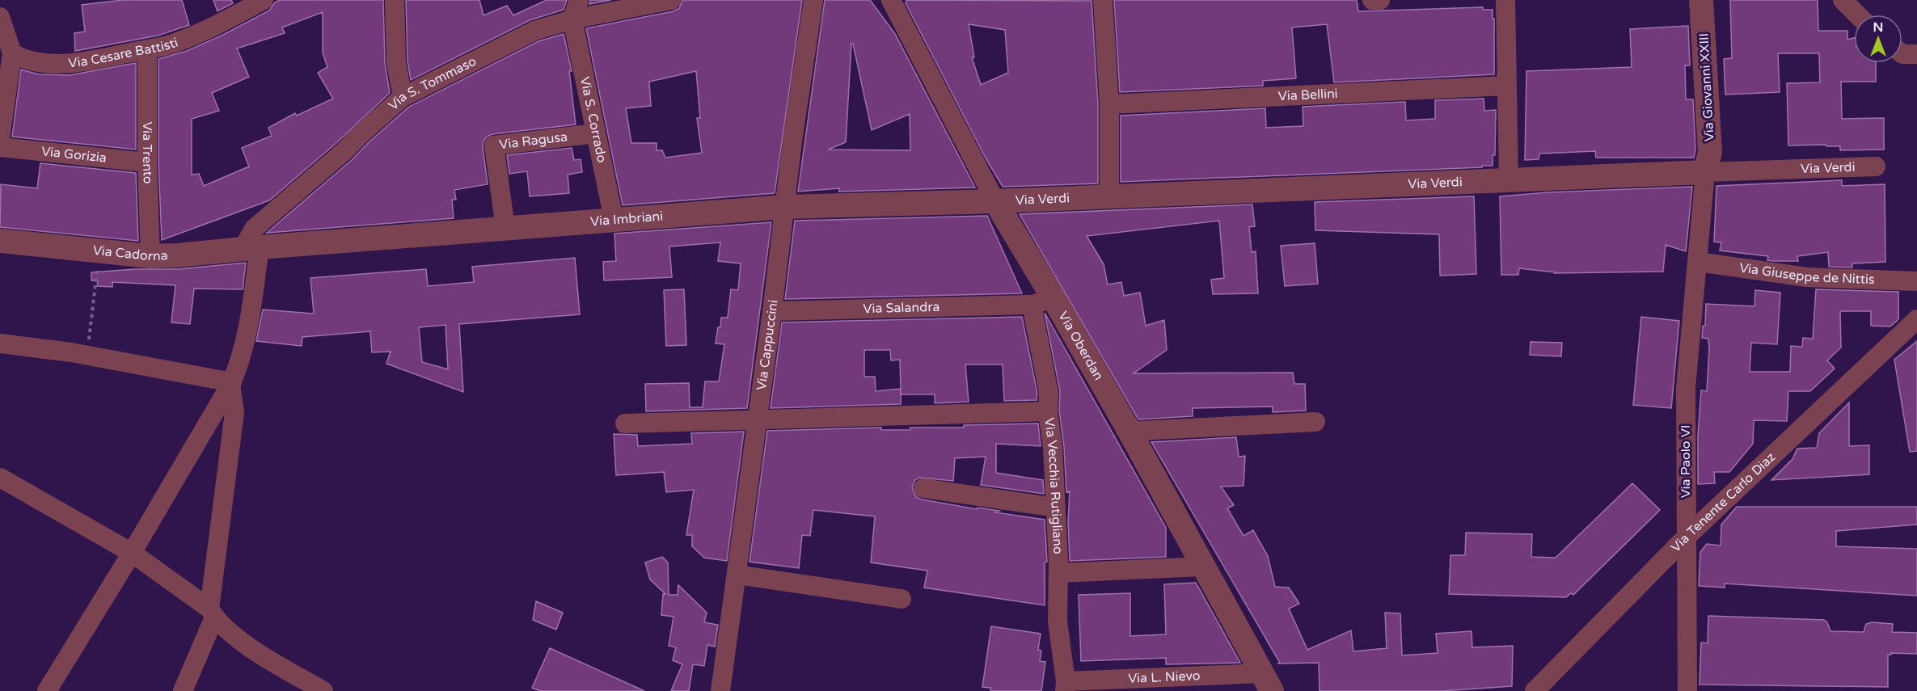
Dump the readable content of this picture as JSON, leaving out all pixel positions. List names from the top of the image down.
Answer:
{
  "streets": {
    "street": [
      "Via Cesare Battisti",
      "Via S. Tommaso",
      "Via Giovanni XXIII",
      "Via Bellini",
      "Via S. Corrado",
      "Via Ragusa",
      "Via Trento",
      "Via Gorizia",
      "Via Verdi",
      "Via Imbriani",
      "Via Cadorna",
      "Via Giuseppe de Nittis",
      "Via Salandra",
      "Via Cappuccini",
      "Via Oberdan",
      "Via Paolo VI",
      "Via Vecchia Rutigliano",
      "Via Tenente Carlo Diaz",
      "Via L. Nievo"
    ]
  },
  "crossings": [
    ["Via Cesare Battisti", "Via Trento"],
    ["Via S. Tommaso", "Via S. Corrado"],
    ["Via S. Tommaso", "Via Imbriani"],
    ["Via S. Tommaso", "Via Cadorna"],
    ["Via Giovanni XXIII", "Via Verdi"],
    ["Via Giovanni XXIII", "Via Giuseppe de Nittis"],
    ["Via Giovanni XXIII", "Via Paolo VI"],
    ["Via S. Corrado", "Via Ragusa"],
    ["Via S. Corrado", "Via Imbriani"],
    ["Via Ragusa", "Via Imbriani"],
    ["Via Trento", "Via Gorizia"],
    ["Via Trento", "Via Cadorna"],
    ["Via Verdi", "Via Imbriani"],
    ["Via Verdi", "Via Oberdan"],
    ["Via Imbriani", "Via Cadorna"],
    ["Via Imbriani", "Via Cappuccini"],
    ["Via Imbriani", "Via Oberdan"],
    ["Via Giuseppe de Nittis", "Via Paolo VI"],
    ["Via Salandra", "Via Cappuccini"],
    ["Via Salandra", "Via Oberdan"],
    ["Via Salandra", "Via Vecchia Rutigliano"],
    ["Via Oberdan", "Via Vecchia Rutigliano"],
    ["Via Oberdan", "Via L. Nievo"],
    ["Via Paolo VI", "Via Tenente Carlo Diaz"],
    ["Via Vecchia Rutigliano", "Via L. Nievo"]
  ],
  "north": "top"
}
